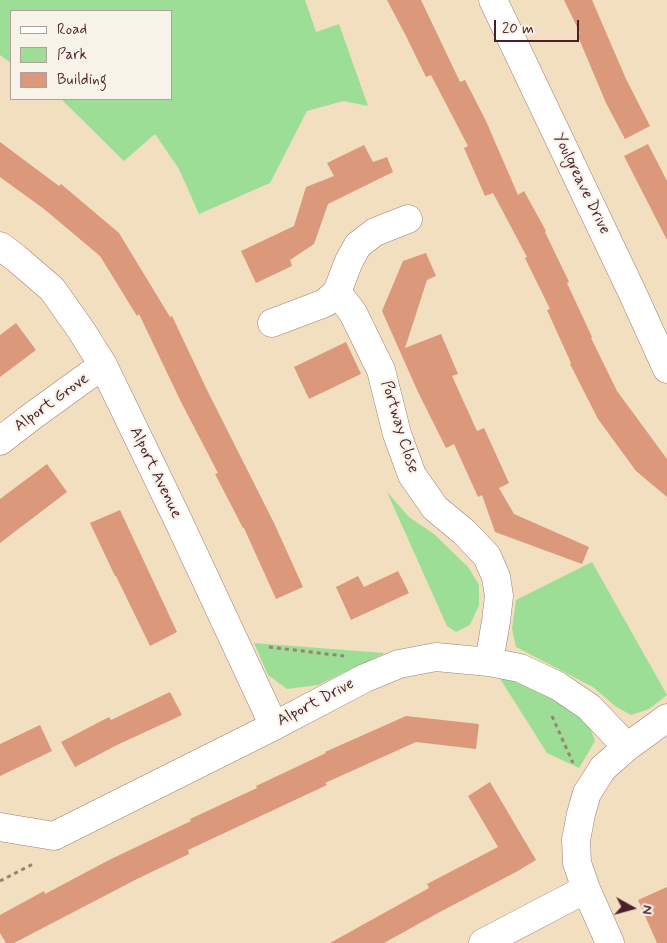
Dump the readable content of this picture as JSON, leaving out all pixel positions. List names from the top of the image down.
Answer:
{
  "streets": {
    "street": [
      "Youlgreave Drive",
      "Alport Grove",
      "Portway Close",
      "Alport Avenue",
      "Alport Drive"
    ]
  },
  "crossings": [
    ["Alport Grove", "Alport Avenue"],
    ["Portway Close", "Alport Drive"],
    ["Alport Avenue", "Alport Drive"]
  ],
  "legend": ["Road", "Park", "Building"],
  "scale_bar": "20 m",
  "north": "right"
}
